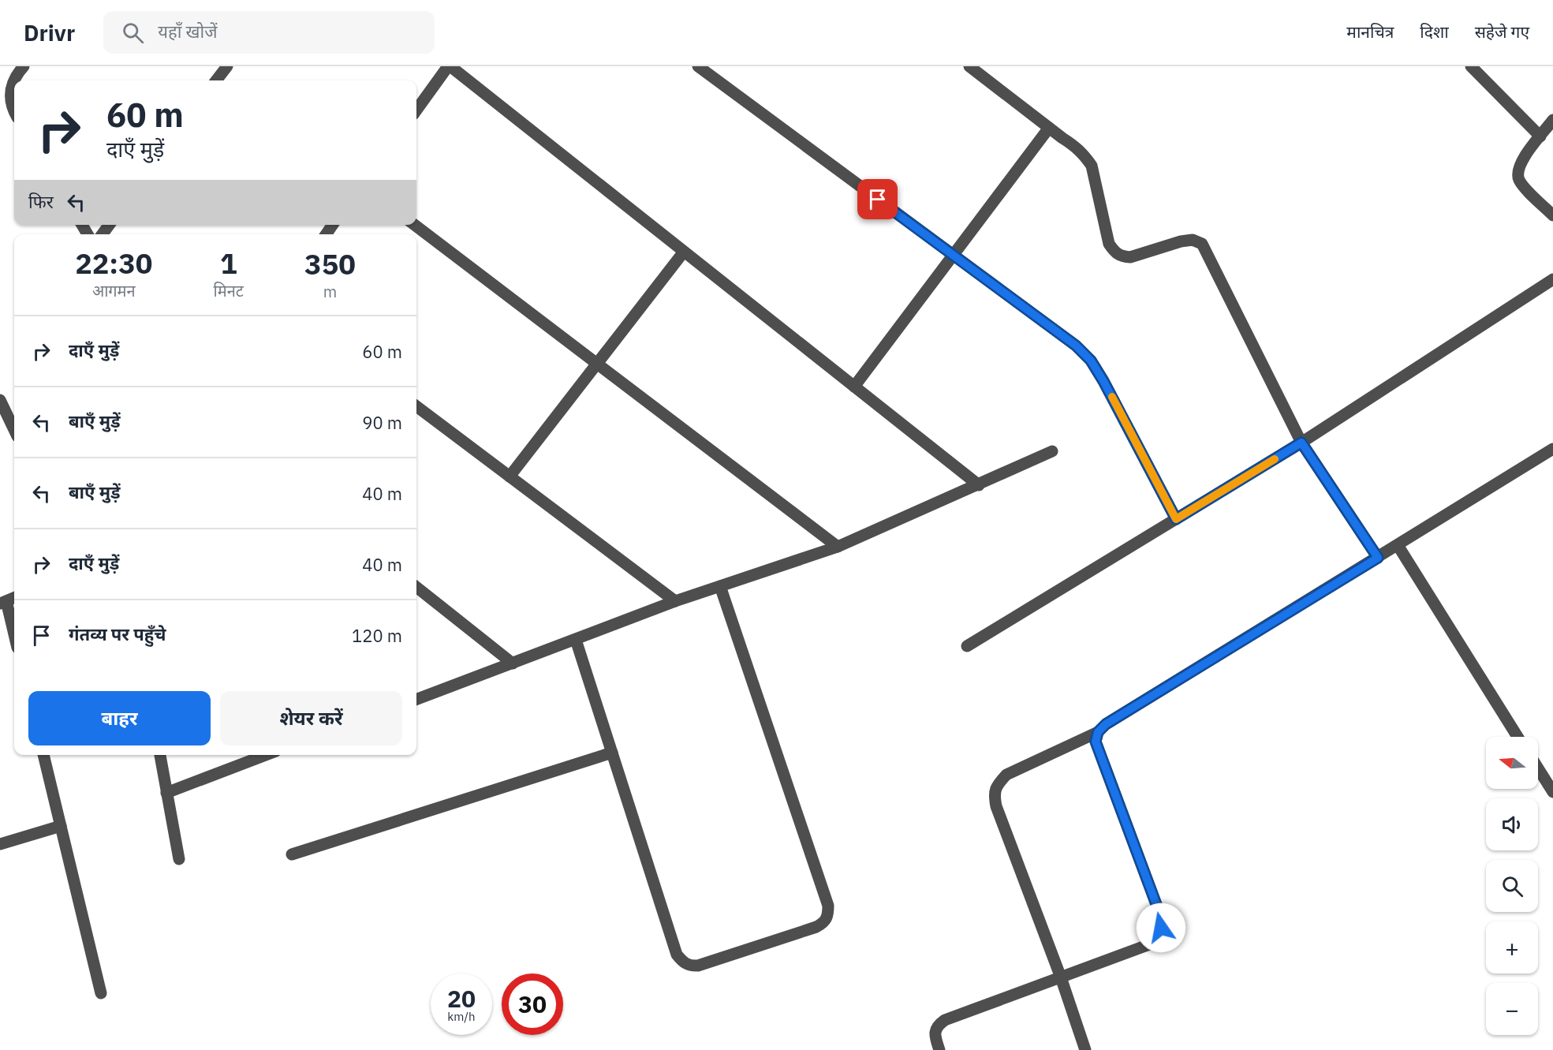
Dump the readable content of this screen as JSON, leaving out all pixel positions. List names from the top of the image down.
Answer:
{
  "north": "left",
  "page": {
    "header": "Drivr",
    "search": "यहाँ खोजें",
    "nav": ["मानचित्र", "दिशा", "सहेजे गए"],
    "turn": ["60 m", "दाएँ मुड़ें"],
    "then": "फिर",
    "eta": [
      "22:30",
      "आगमन",
      "1",
      "मिनट",
      "350",
      "m"
    ],
    "list": [
      {
        "name": "दाएँ मुड़ें",
        "value": "60 m"
      },
      {
        "name": "बाएँ मुड़ें",
        "value": "90 m"
      },
      {
        "name": "बाएँ मुड़ें",
        "value": "40 m"
      },
      {
        "name": "दाएँ मुड़ें",
        "value": "40 m"
      },
      {
        "name": "गंतव्य पर पहुँचे",
        "value": "120 m"
      }
    ],
    "buttons": ["बाहर", "शेयर करें"],
    "map_buttons": ["+", "−"],
    "speed": "20 km/h",
    "limit": "30"
  }
}
